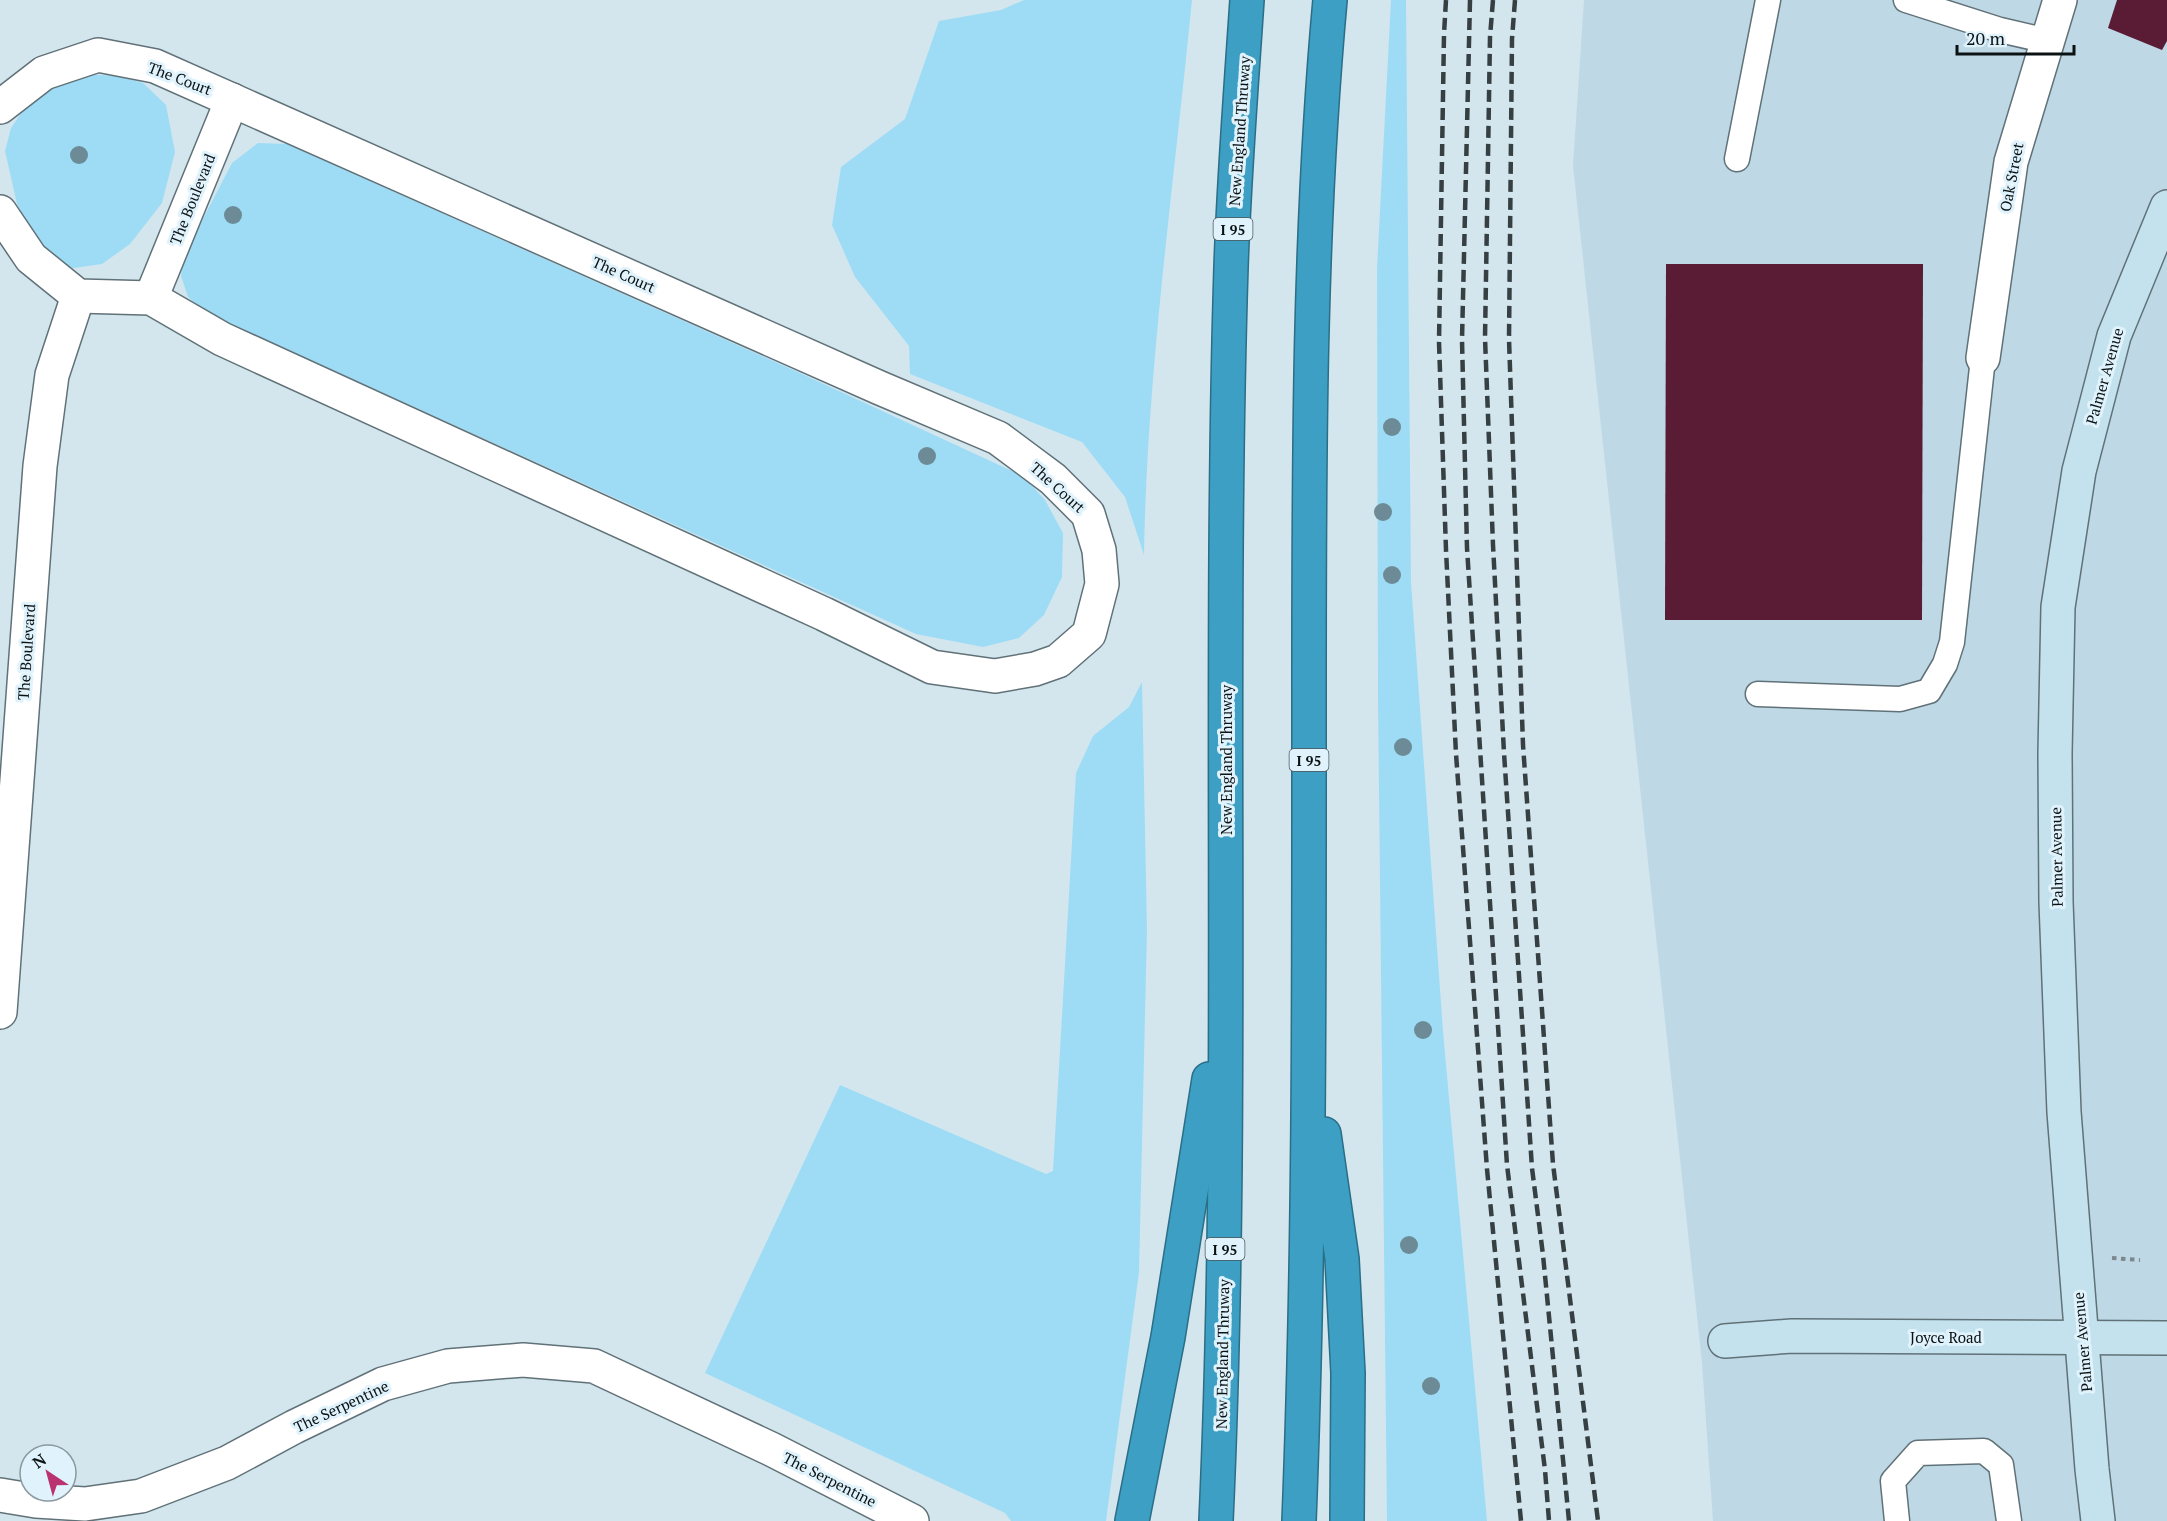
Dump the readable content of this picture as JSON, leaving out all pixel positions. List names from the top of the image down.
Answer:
{
  "streets": {
    "highway": ["New England Thruway", "I 95"],
    "street": [
      "The Court",
      "Oak Street",
      "The Boulevard",
      "Palmer Avenue",
      "Joyce Road",
      "The Serpentine"
    ]
  },
  "crossings": [
    ["The Court", "The Boulevard"],
    ["Palmer Avenue", "Joyce Road"]
  ],
  "scale_bar": "20 m",
  "north": "top left"
}
